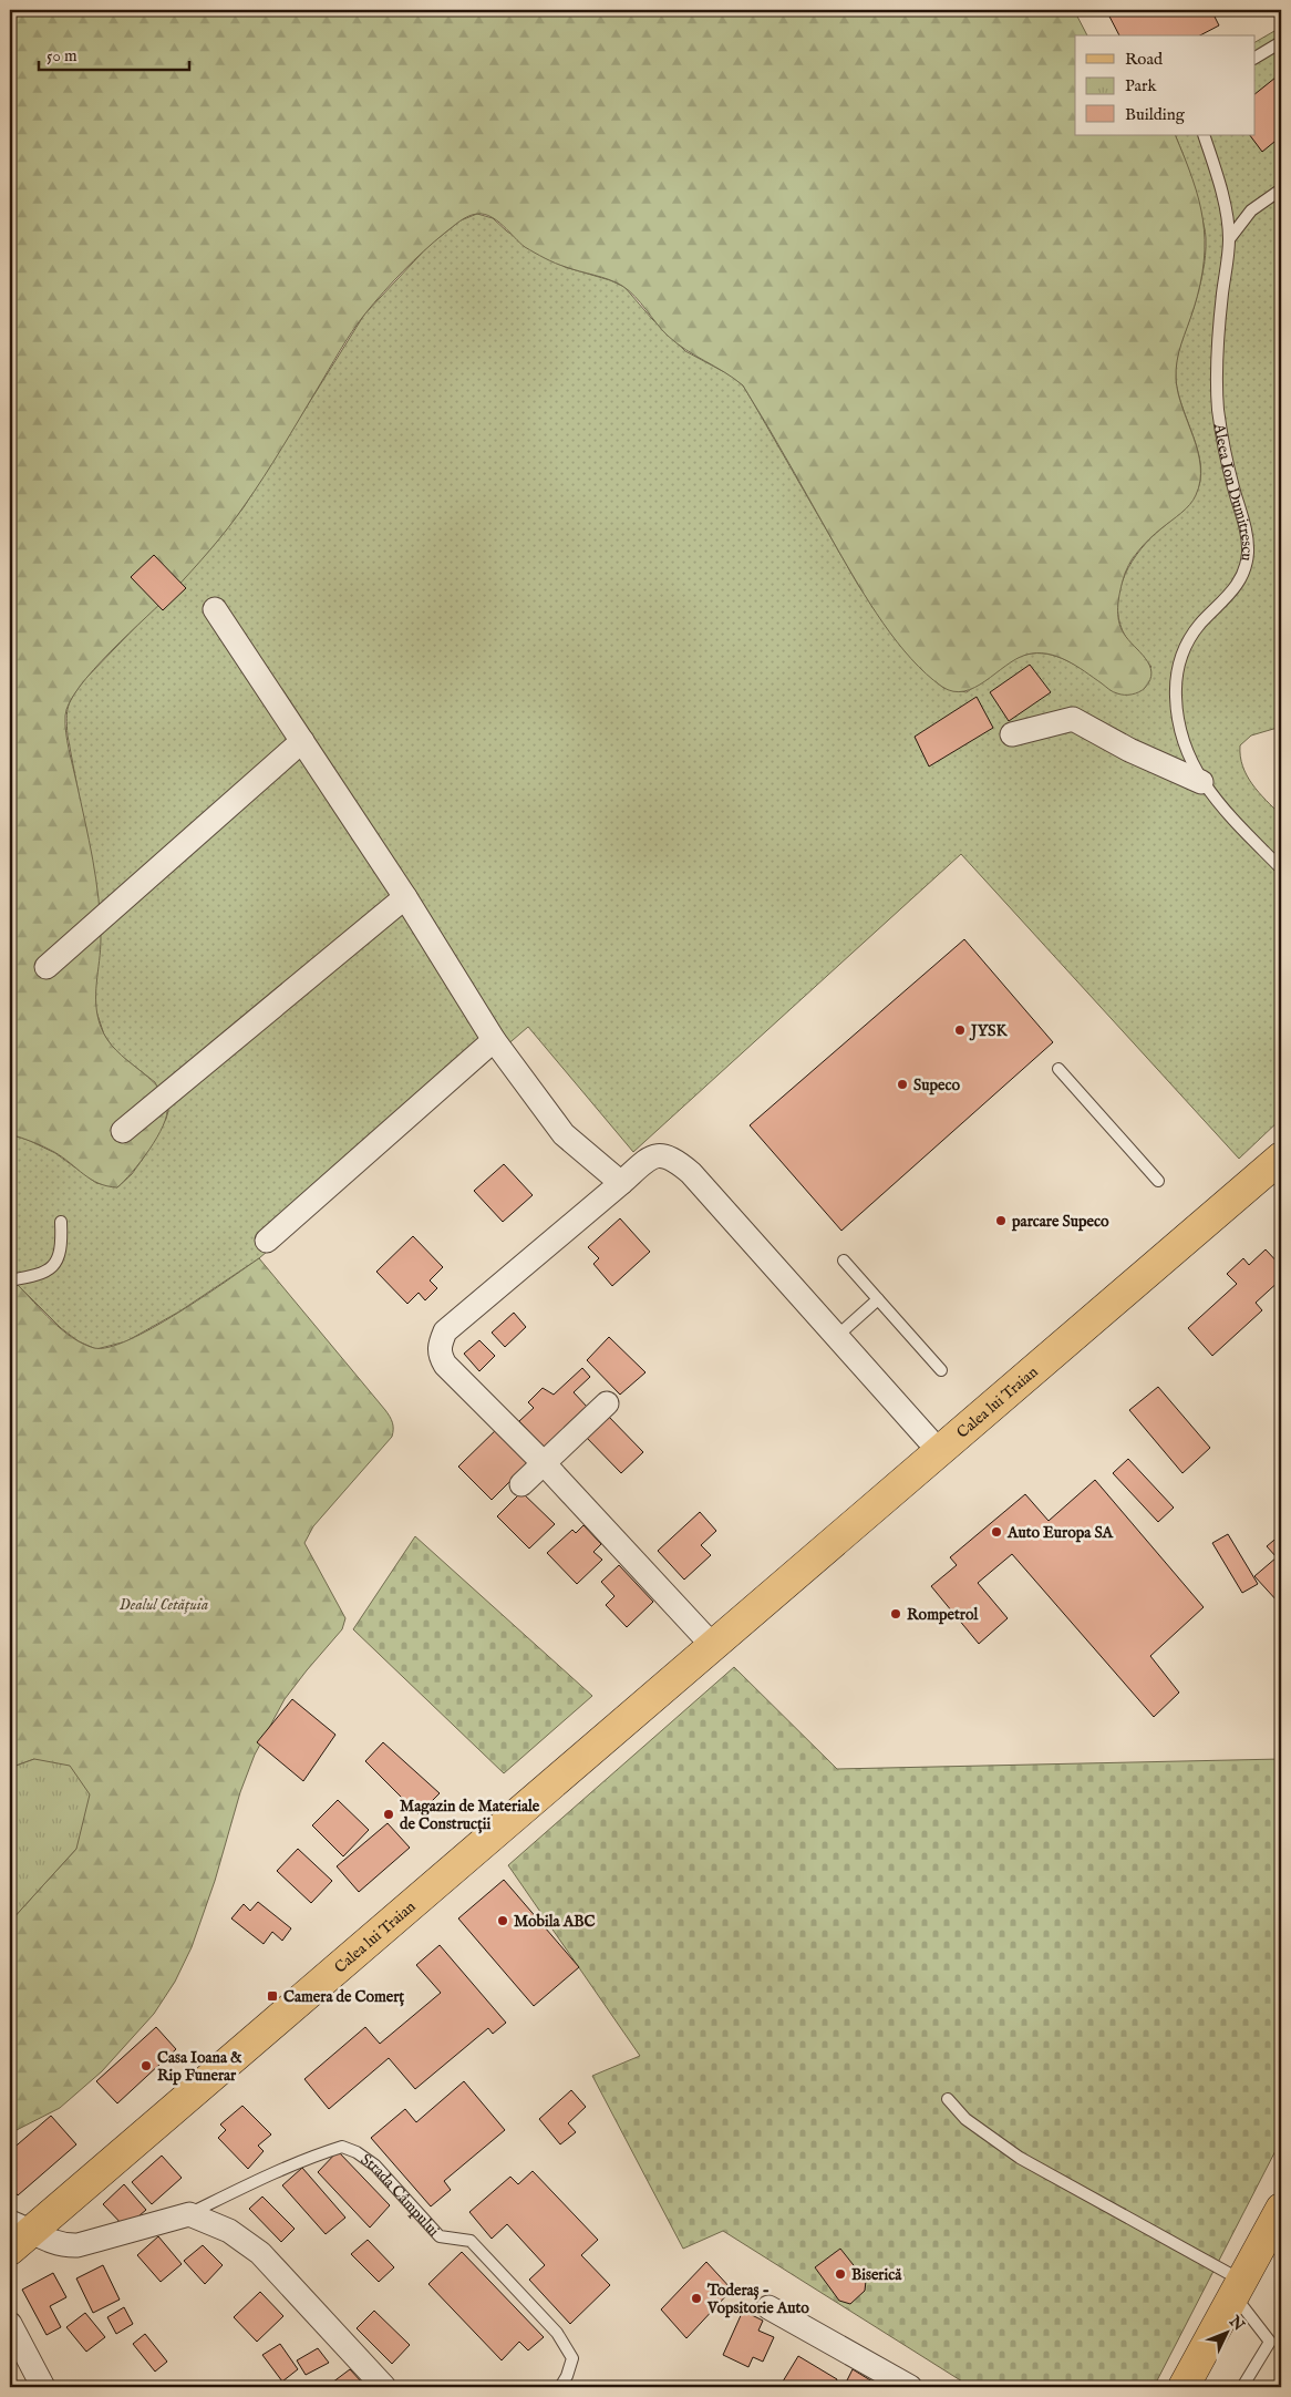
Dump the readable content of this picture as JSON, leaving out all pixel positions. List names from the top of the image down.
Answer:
{
  "streets": {
    "main road": ["Calea lui Traian"],
    "street": ["Aleea Ion Dumitrescu", "Strada Câmpului"]
  },
  "crossings": [
    ["Calea lui Traian", "Strada Câmpului"]
  ],
  "parks": ["Dealul Cetățuia"],
  "places": {
    "other": [
      "JYSK",
      "Supeco",
      "parcare Supeco",
      "Auto Europa SA",
      "Rompetrol",
      "Magazin de Materiale de Construcții",
      "Mobila ABC",
      "Casa Ioana & Rip Funerar",
      "Biserică",
      "Toderaș - Vopsitorie Auto"
    ],
    "transit": ["Camera de Comerț"]
  },
  "legend": ["Road", "Park", "Building"],
  "scale_bar": "50 m",
  "north": "top right"
}
